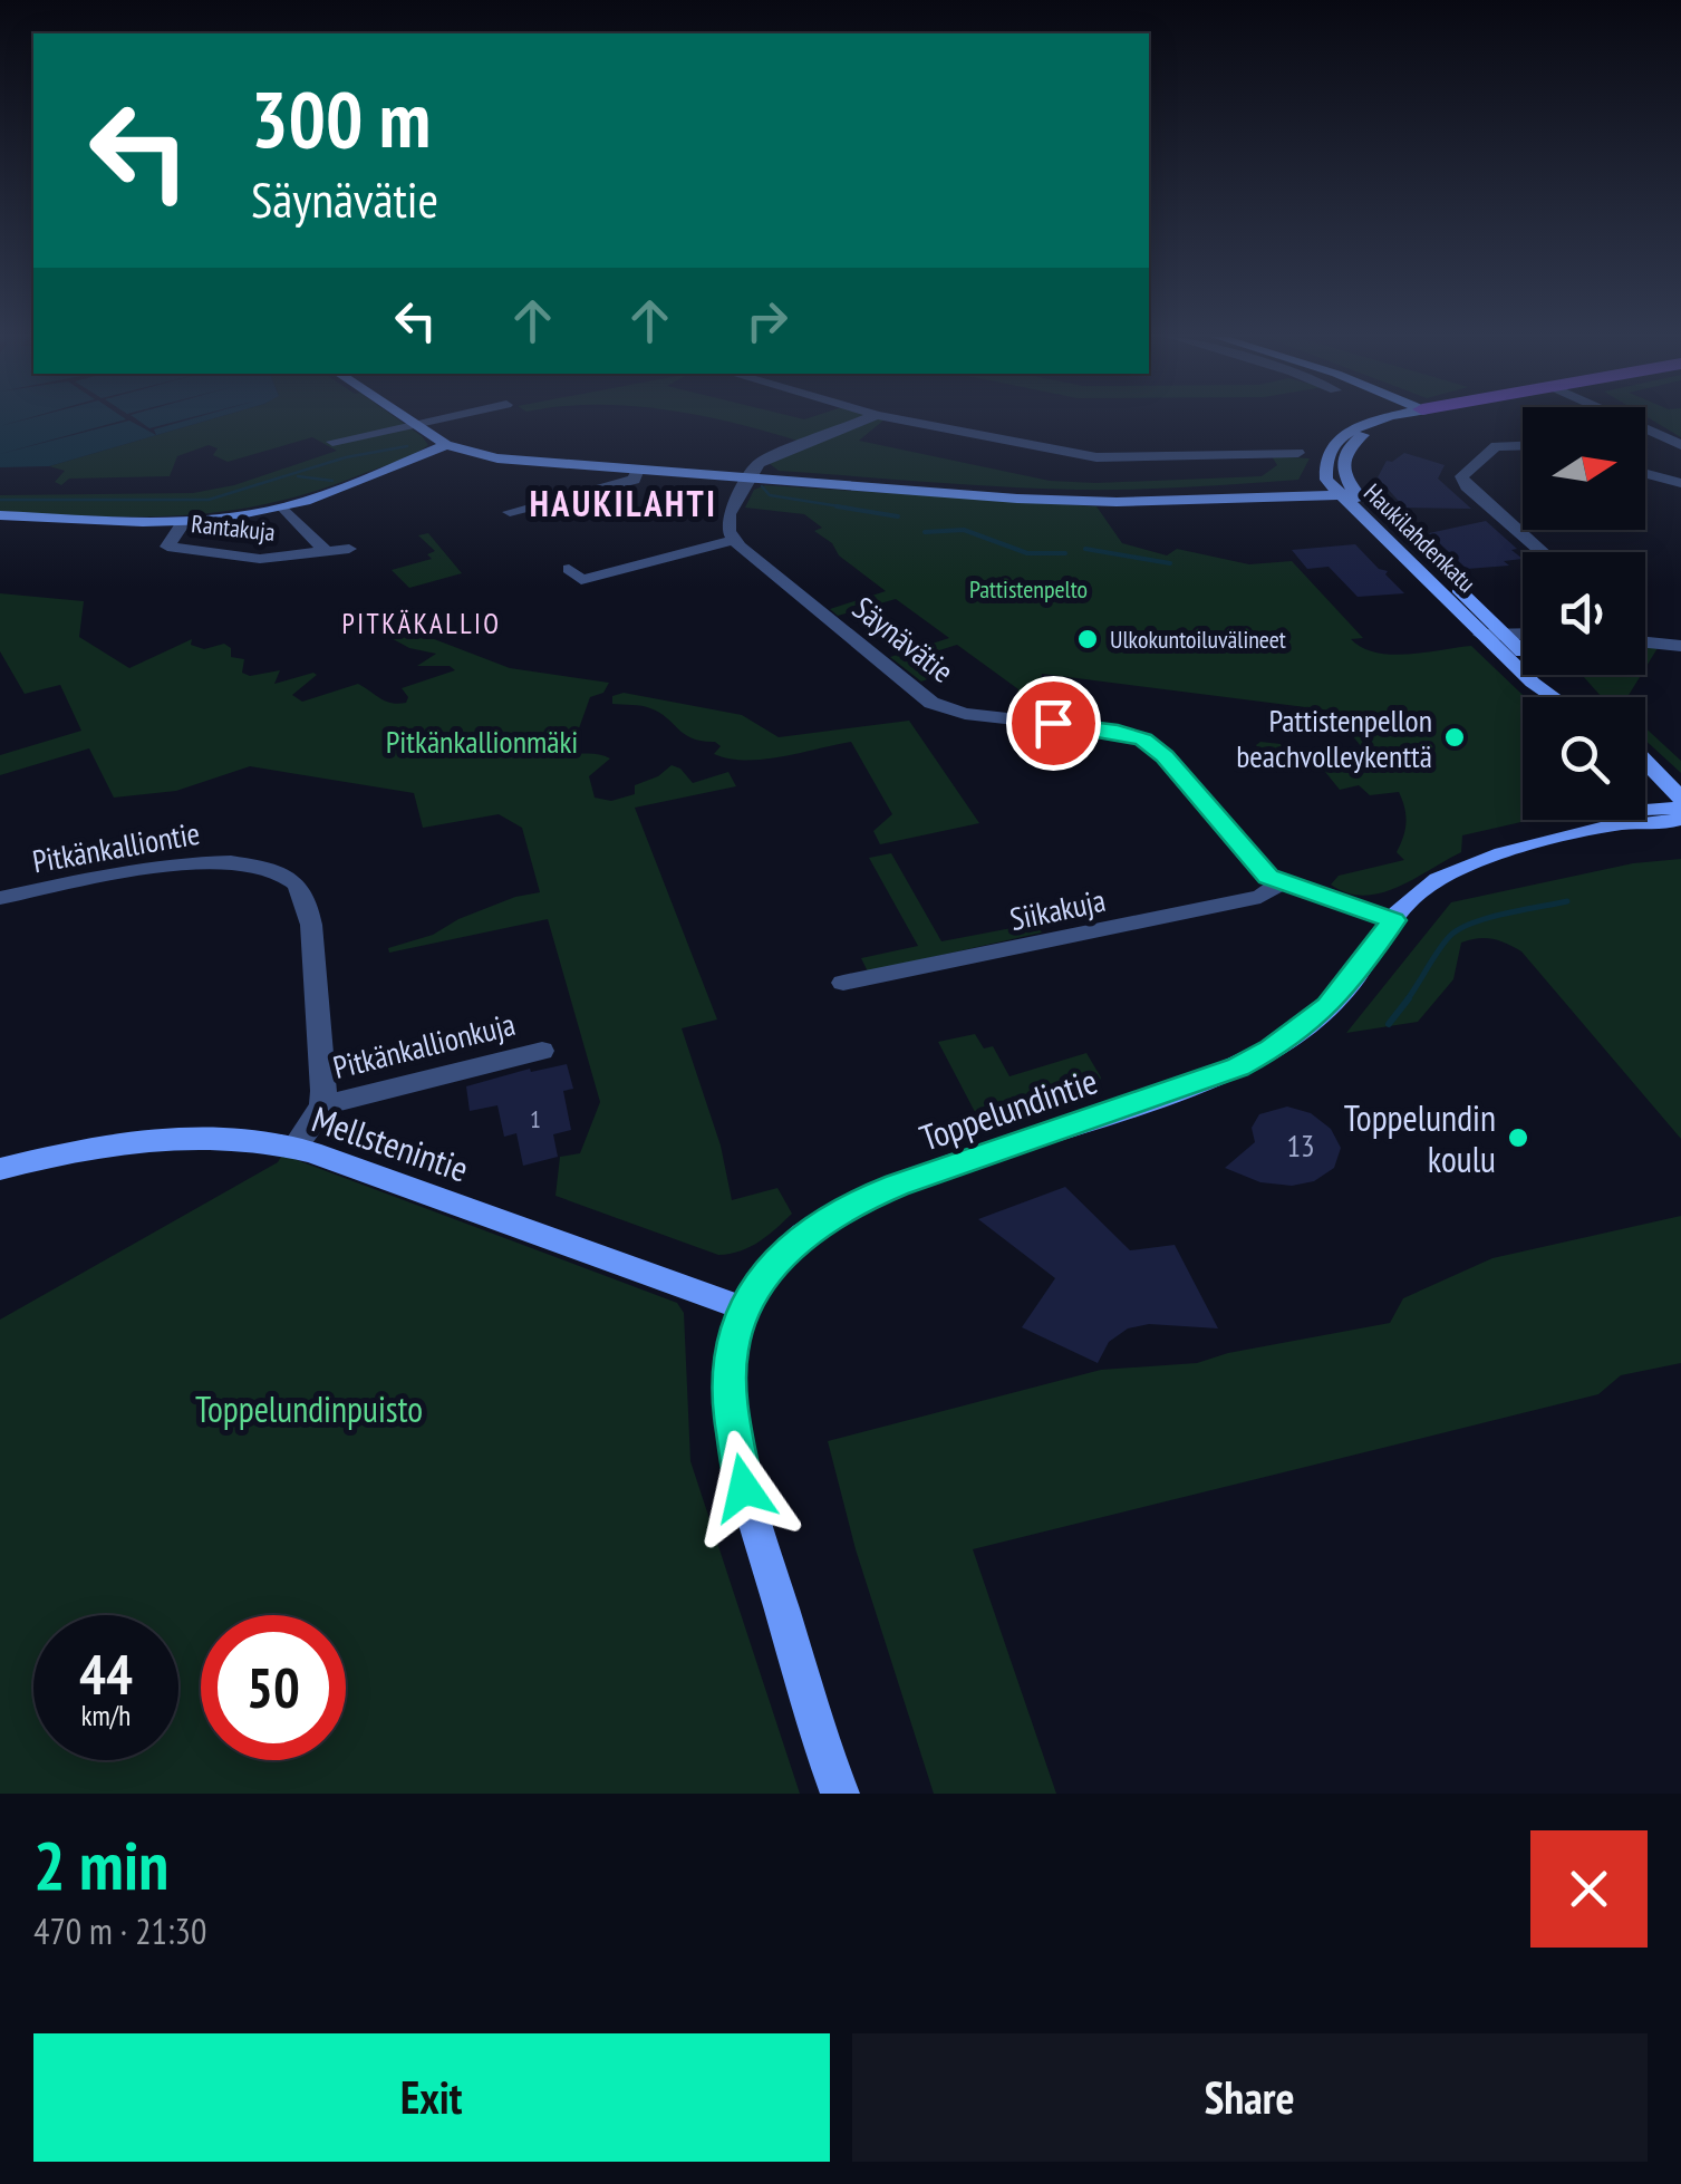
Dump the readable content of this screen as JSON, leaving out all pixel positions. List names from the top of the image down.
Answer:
{
  "streets": {
    "main road": ["Haukilahdenkatu", "Toppelundintie", "Mellstenintie"],
    "street": [
      "Rantakuja",
      "Säynävätie",
      "Pitkänkalliontie",
      "Siikakuja",
      "Pitkänkallionkuja"
    ]
  },
  "crossings": [
    ["Säynävätie", "Siikakuja"],
    ["Säynävätie", "Toppelundintie"],
    ["Pitkänkalliontie", "Pitkänkallionkuja"],
    ["Toppelundintie", "Mellstenintie"]
  ],
  "districts": ["HAUKILAHTI", "PITKÄKALLIO"],
  "parks": ["Pattistenpelto", "Pitkänkallionmäki", "Toppelundinpuisto"],
  "places": ["Ulkokuntoiluvälineet", "Pattistenpellon beachvolleykenttä", "Toppelundin koulu"],
  "house_numbers": ["1", "13"],
  "north": "right",
  "page": {
    "turn": ["300 m", "Säynävätie"],
    "speed": "44 km/h",
    "limit": "50",
    "heading": ["2 min", "470 m · 21:30"],
    "buttons": ["Exit", "Share"]
  }
}
